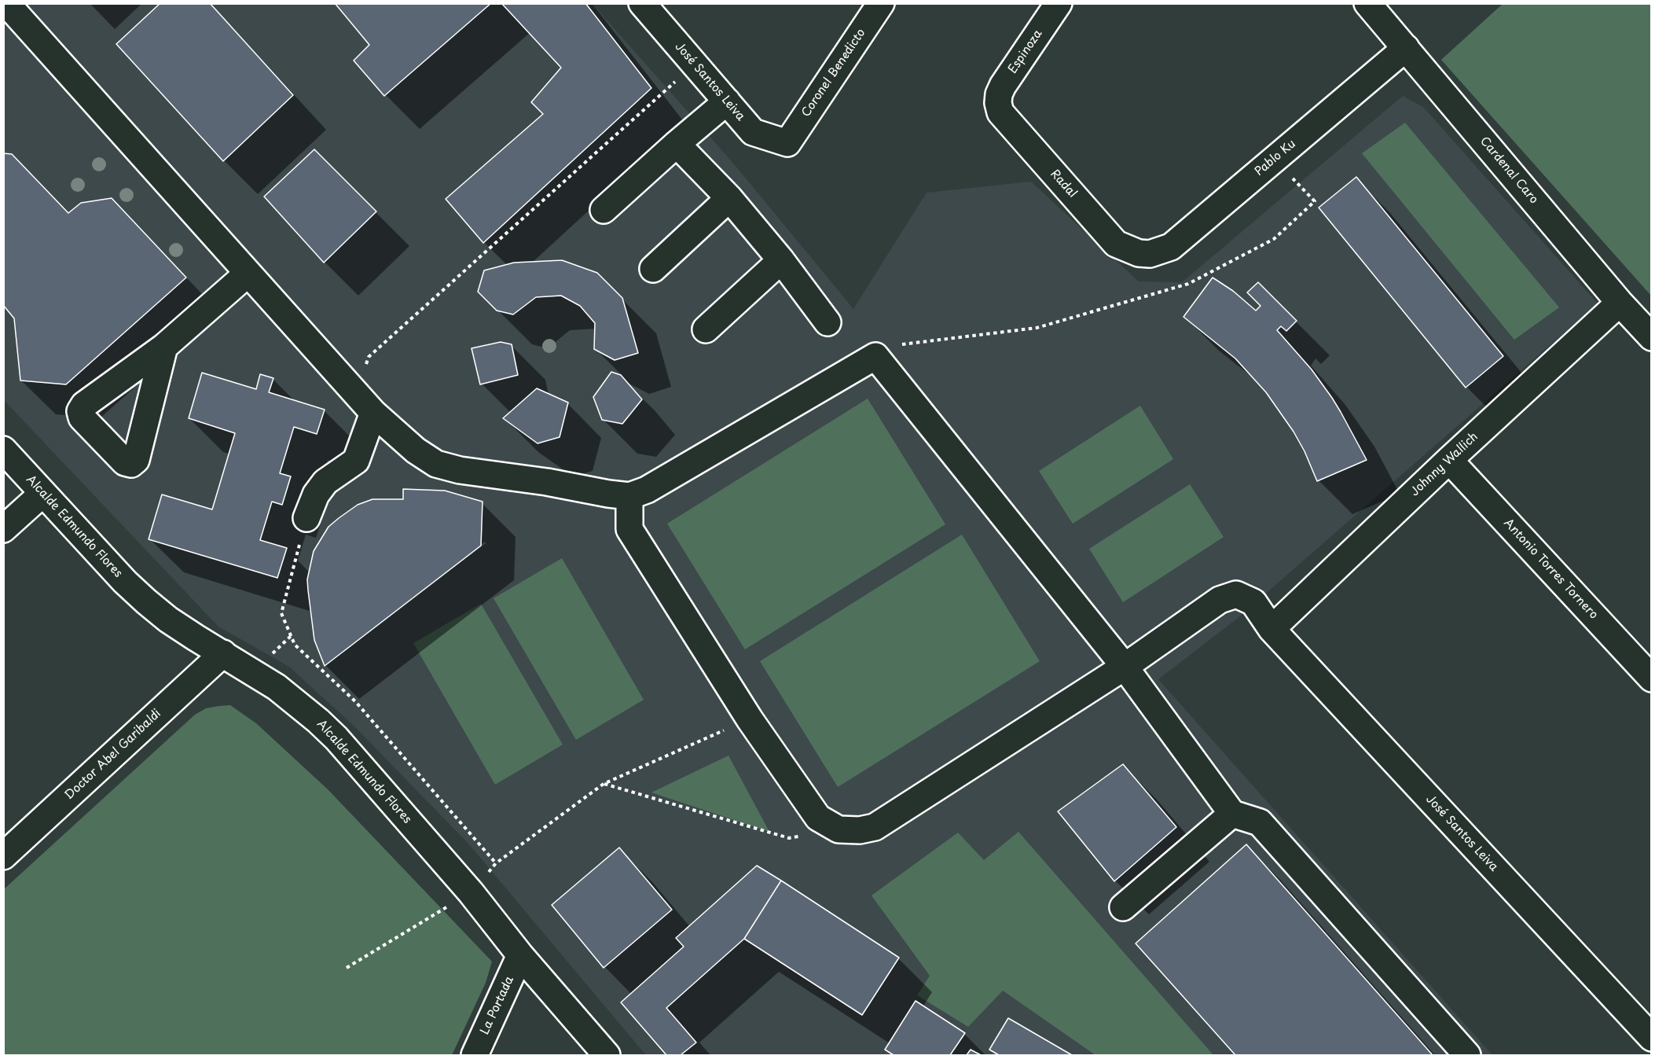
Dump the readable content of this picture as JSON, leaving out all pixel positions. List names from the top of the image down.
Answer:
{
  "streets": {
    "street": [
      "Espinoza",
      "Coronel Benedicto",
      "José Santos Leiva",
      "Pablo Ku",
      "Cardenal Caro",
      "Radal",
      "Johnny Wallich",
      "Alcalde Edmundo Flores",
      "Antonio Torres Tornero",
      "Doctor Abel Garibaldi",
      "La Portada"
    ]
  },
  "crossings": [
    ["Espinoza", "Radal"],
    ["Coronel Benedicto", "José Santos Leiva"],
    ["José Santos Leiva", "Johnny Wallich"],
    ["Pablo Ku", "Cardenal Caro"],
    ["Pablo Ku", "Radal"],
    ["Cardenal Caro", "Johnny Wallich"],
    ["Johnny Wallich", "Antonio Torres Tornero"],
    ["Alcalde Edmundo Flores", "Doctor Abel Garibaldi"],
    ["Alcalde Edmundo Flores", "La Portada"]
  ]
}
